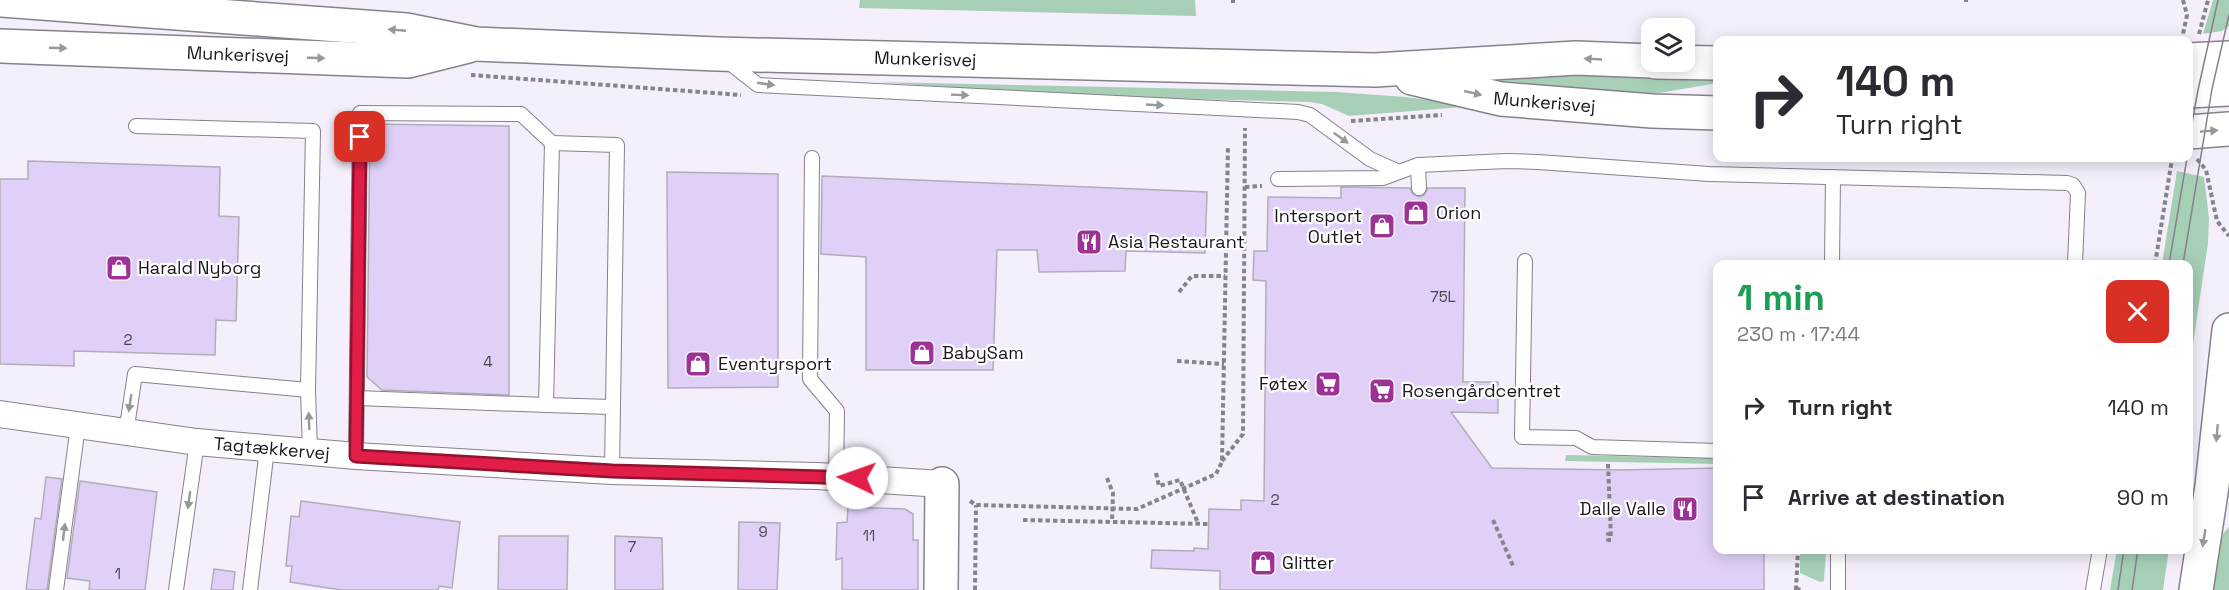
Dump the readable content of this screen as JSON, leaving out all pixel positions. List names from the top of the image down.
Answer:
{
  "streets": {
    "main road": ["Munkerisvej"],
    "street": ["Tagtækkervej"]
  },
  "places": {
    "shop": [
      "Orion",
      "Intersport Outlet",
      "Harald Nyborg",
      "BabySam",
      "Eventyrsport",
      "Glitter"
    ],
    "restaurant": ["Asia Restaurant", "Dalle Valle"],
    "supermarket": ["Føtex", "Rosengårdcentret"]
  },
  "house_numbers": [
    "75L",
    "2",
    "4",
    "2",
    "9",
    "11",
    "7",
    "1"
  ],
  "page": {
    "turn": ["140 m", "Turn right"],
    "heading": ["1 min", "230 m · 17:44"],
    "list": [
      {
        "name": "Turn right",
        "value": "140 m"
      },
      {
        "name": "Arrive at destination",
        "value": "90 m"
      }
    ]
  }
}
